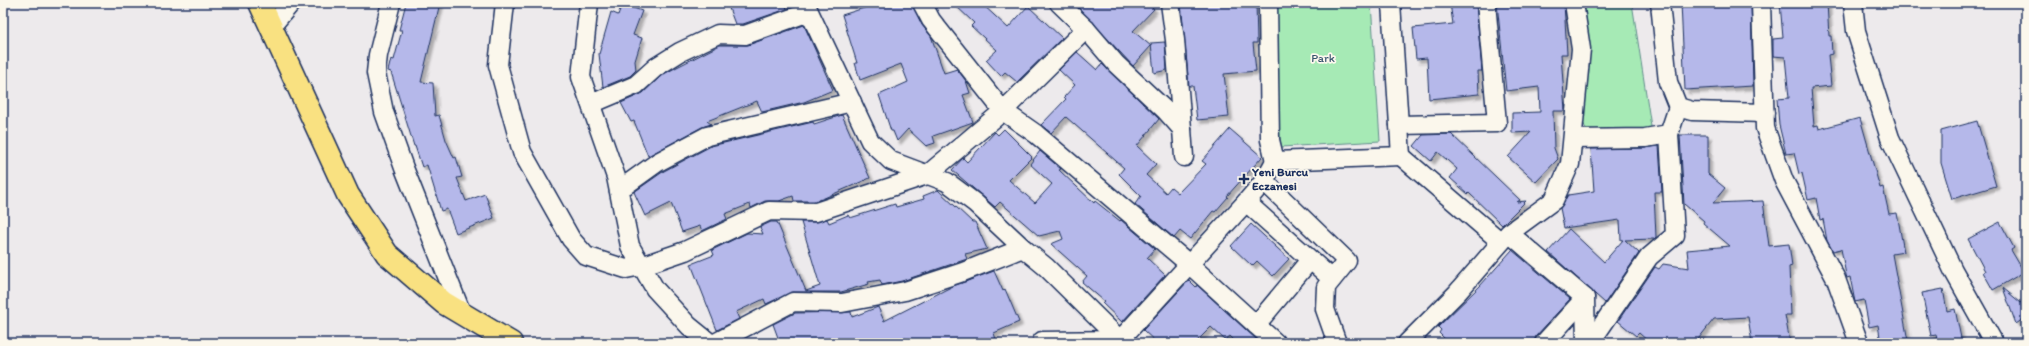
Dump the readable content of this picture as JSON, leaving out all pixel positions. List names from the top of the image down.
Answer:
{
  "parks": ["Park"],
  "places": {
    "health": ["Yeni Burcu Eczanesi"]
  }
}
